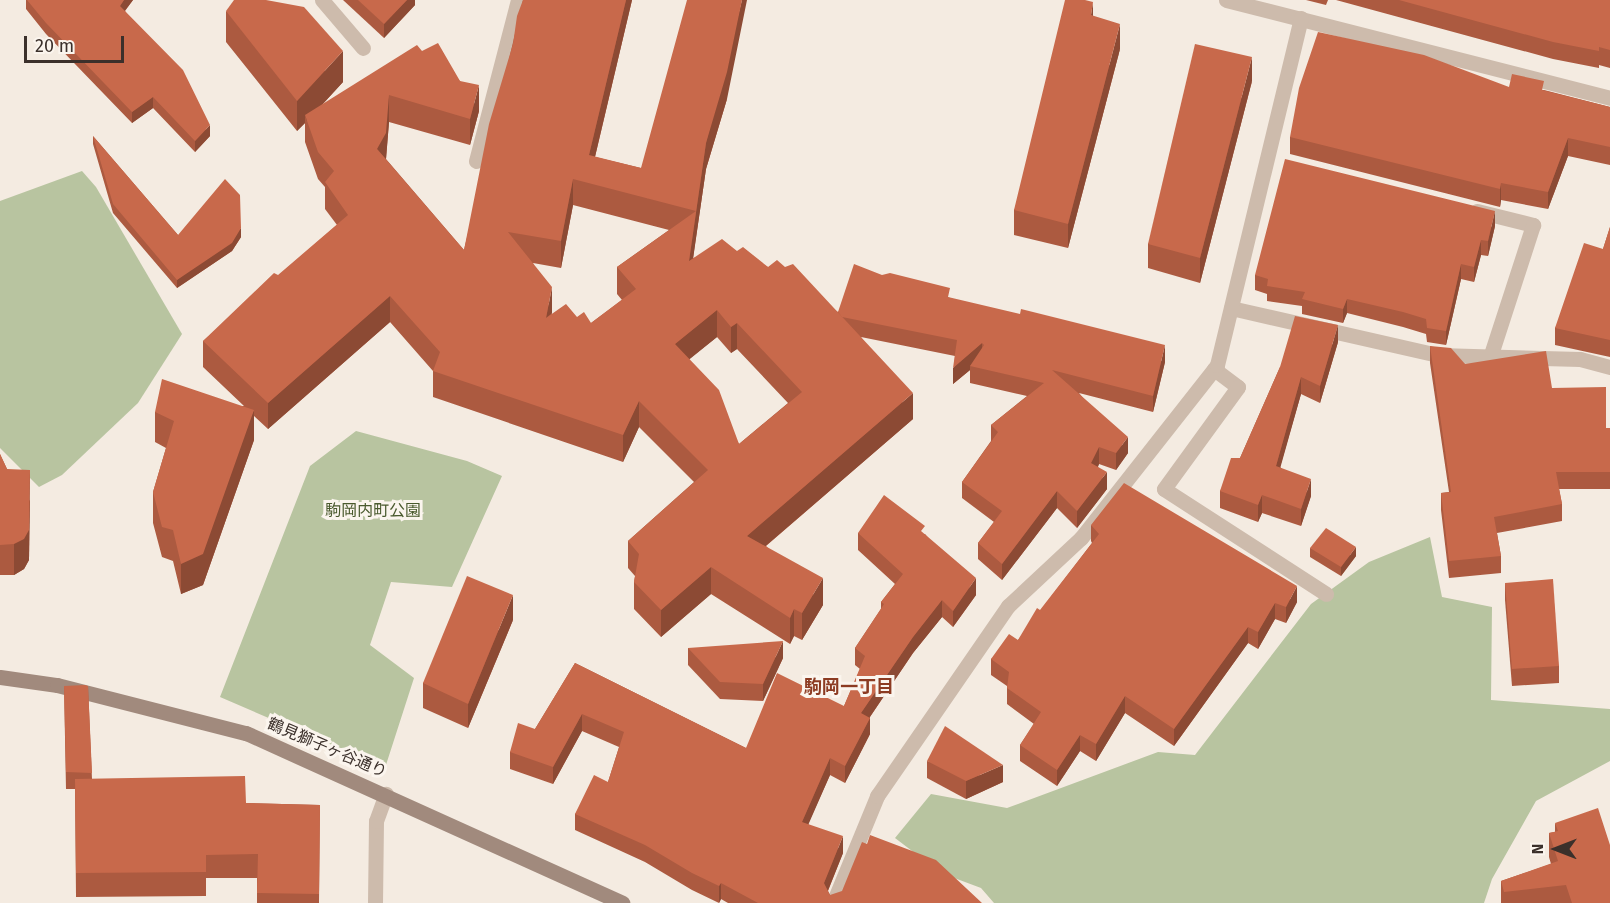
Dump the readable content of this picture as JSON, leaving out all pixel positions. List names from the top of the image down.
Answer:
{
  "streets": {
    "main road": ["鶴見獅子ヶ谷通り"]
  },
  "districts": ["駒岡一丁目"],
  "parks": ["駒岡内町公園"],
  "scale_bar": "20 m",
  "north": "left"
}
